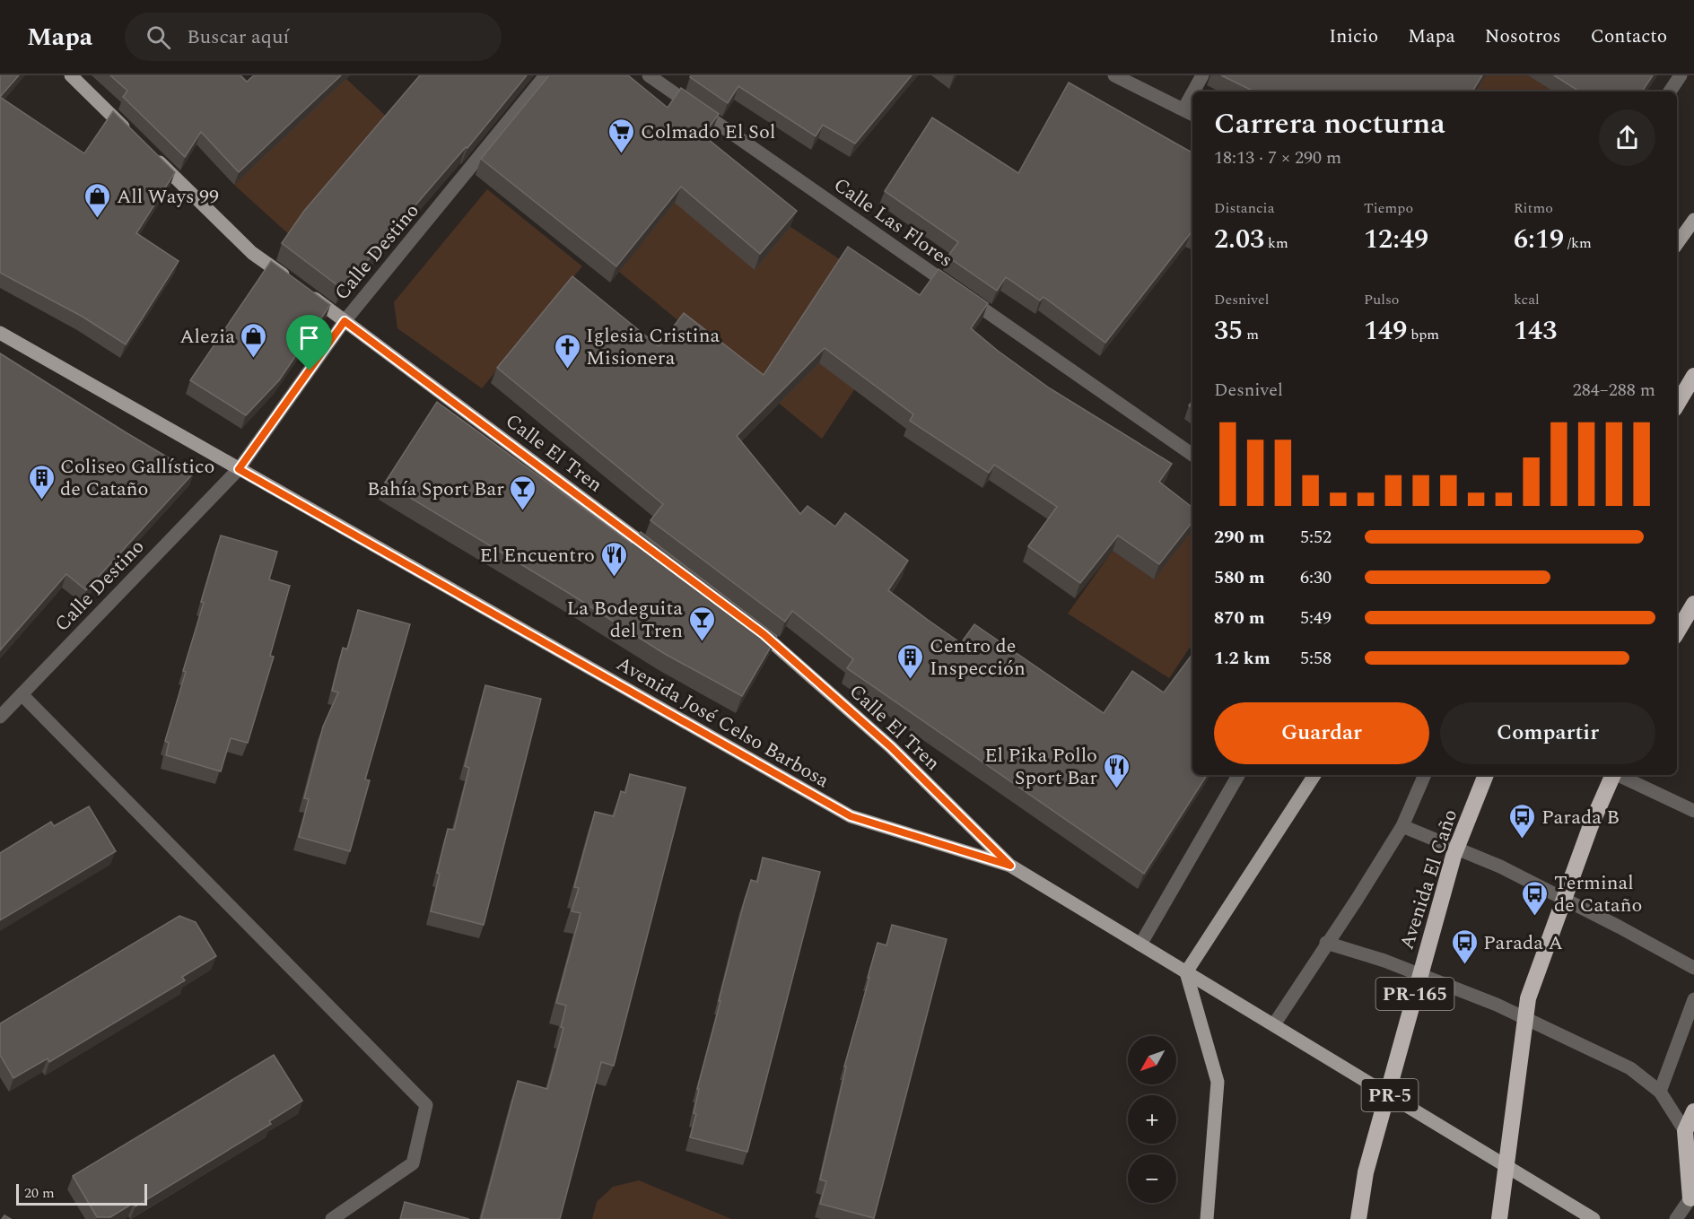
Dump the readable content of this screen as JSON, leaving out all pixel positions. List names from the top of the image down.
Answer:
{
  "streets": {
    "highway": ["Avenida El Caño", "PR-165"],
    "main road": ["Calle El Tren", "Avenida José Celso Barbosa", "PR-5"],
    "street": ["Calle Las Flores", "Calle Destino"]
  },
  "crossings": [
    ["Calle Destino", "Calle El Tren"],
    ["Calle Destino", "Avenida José Celso Barbosa"],
    ["Calle El Tren", "Avenida José Celso Barbosa"],
    ["Avenida José Celso Barbosa", "PR-5"]
  ],
  "places": {
    "supermarket": ["Colmado El Sol"],
    "shop": ["All Ways 99", "Alezia"],
    "church": ["Iglesia Cristina Misionera"],
    "building": ["Coliseo Gallístico de Cataño", "Centro de Inspección"],
    "bar": ["Bahía Sport Bar", "La Bodeguita del Tren"],
    "restaurant": ["El Encuentro", "El Pika Pollo Sport Bar"],
    "bus stop": ["Parada B", "Terminal de Cataño", "Parada A"]
  },
  "scale_bar": "20 m",
  "north": "bottom left",
  "page": {
    "header": "Mapa",
    "search": "Buscar aquí",
    "nav": [
      "Inicio",
      "Mapa",
      "Nosotros",
      "Contacto"
    ],
    "heading": ["Carrera nocturna", "18:13 · 7 × 290 m"],
    "stats": [
      ["Distancia", "2.03 km"],
      ["Tiempo", "12:49"],
      ["Ritmo", "6:19 /km"],
      ["Desnivel", "35 m"],
      ["Pulso", "149 bpm"],
      ["kcal", "143"]
    ],
    "chart": ["Desnivel", "284–288 m"],
    "list": [
      {
        "name": "290 m",
        "note": "5:52"
      },
      {
        "name": "580 m",
        "note": "6:30"
      },
      {
        "name": "870 m",
        "note": "5:49"
      },
      {
        "name": "1.2 km",
        "note": "5:58"
      }
    ],
    "buttons": ["Guardar", "Compartir"],
    "map_buttons": ["+", "−"],
    "scale": "20 m"
  }
}
